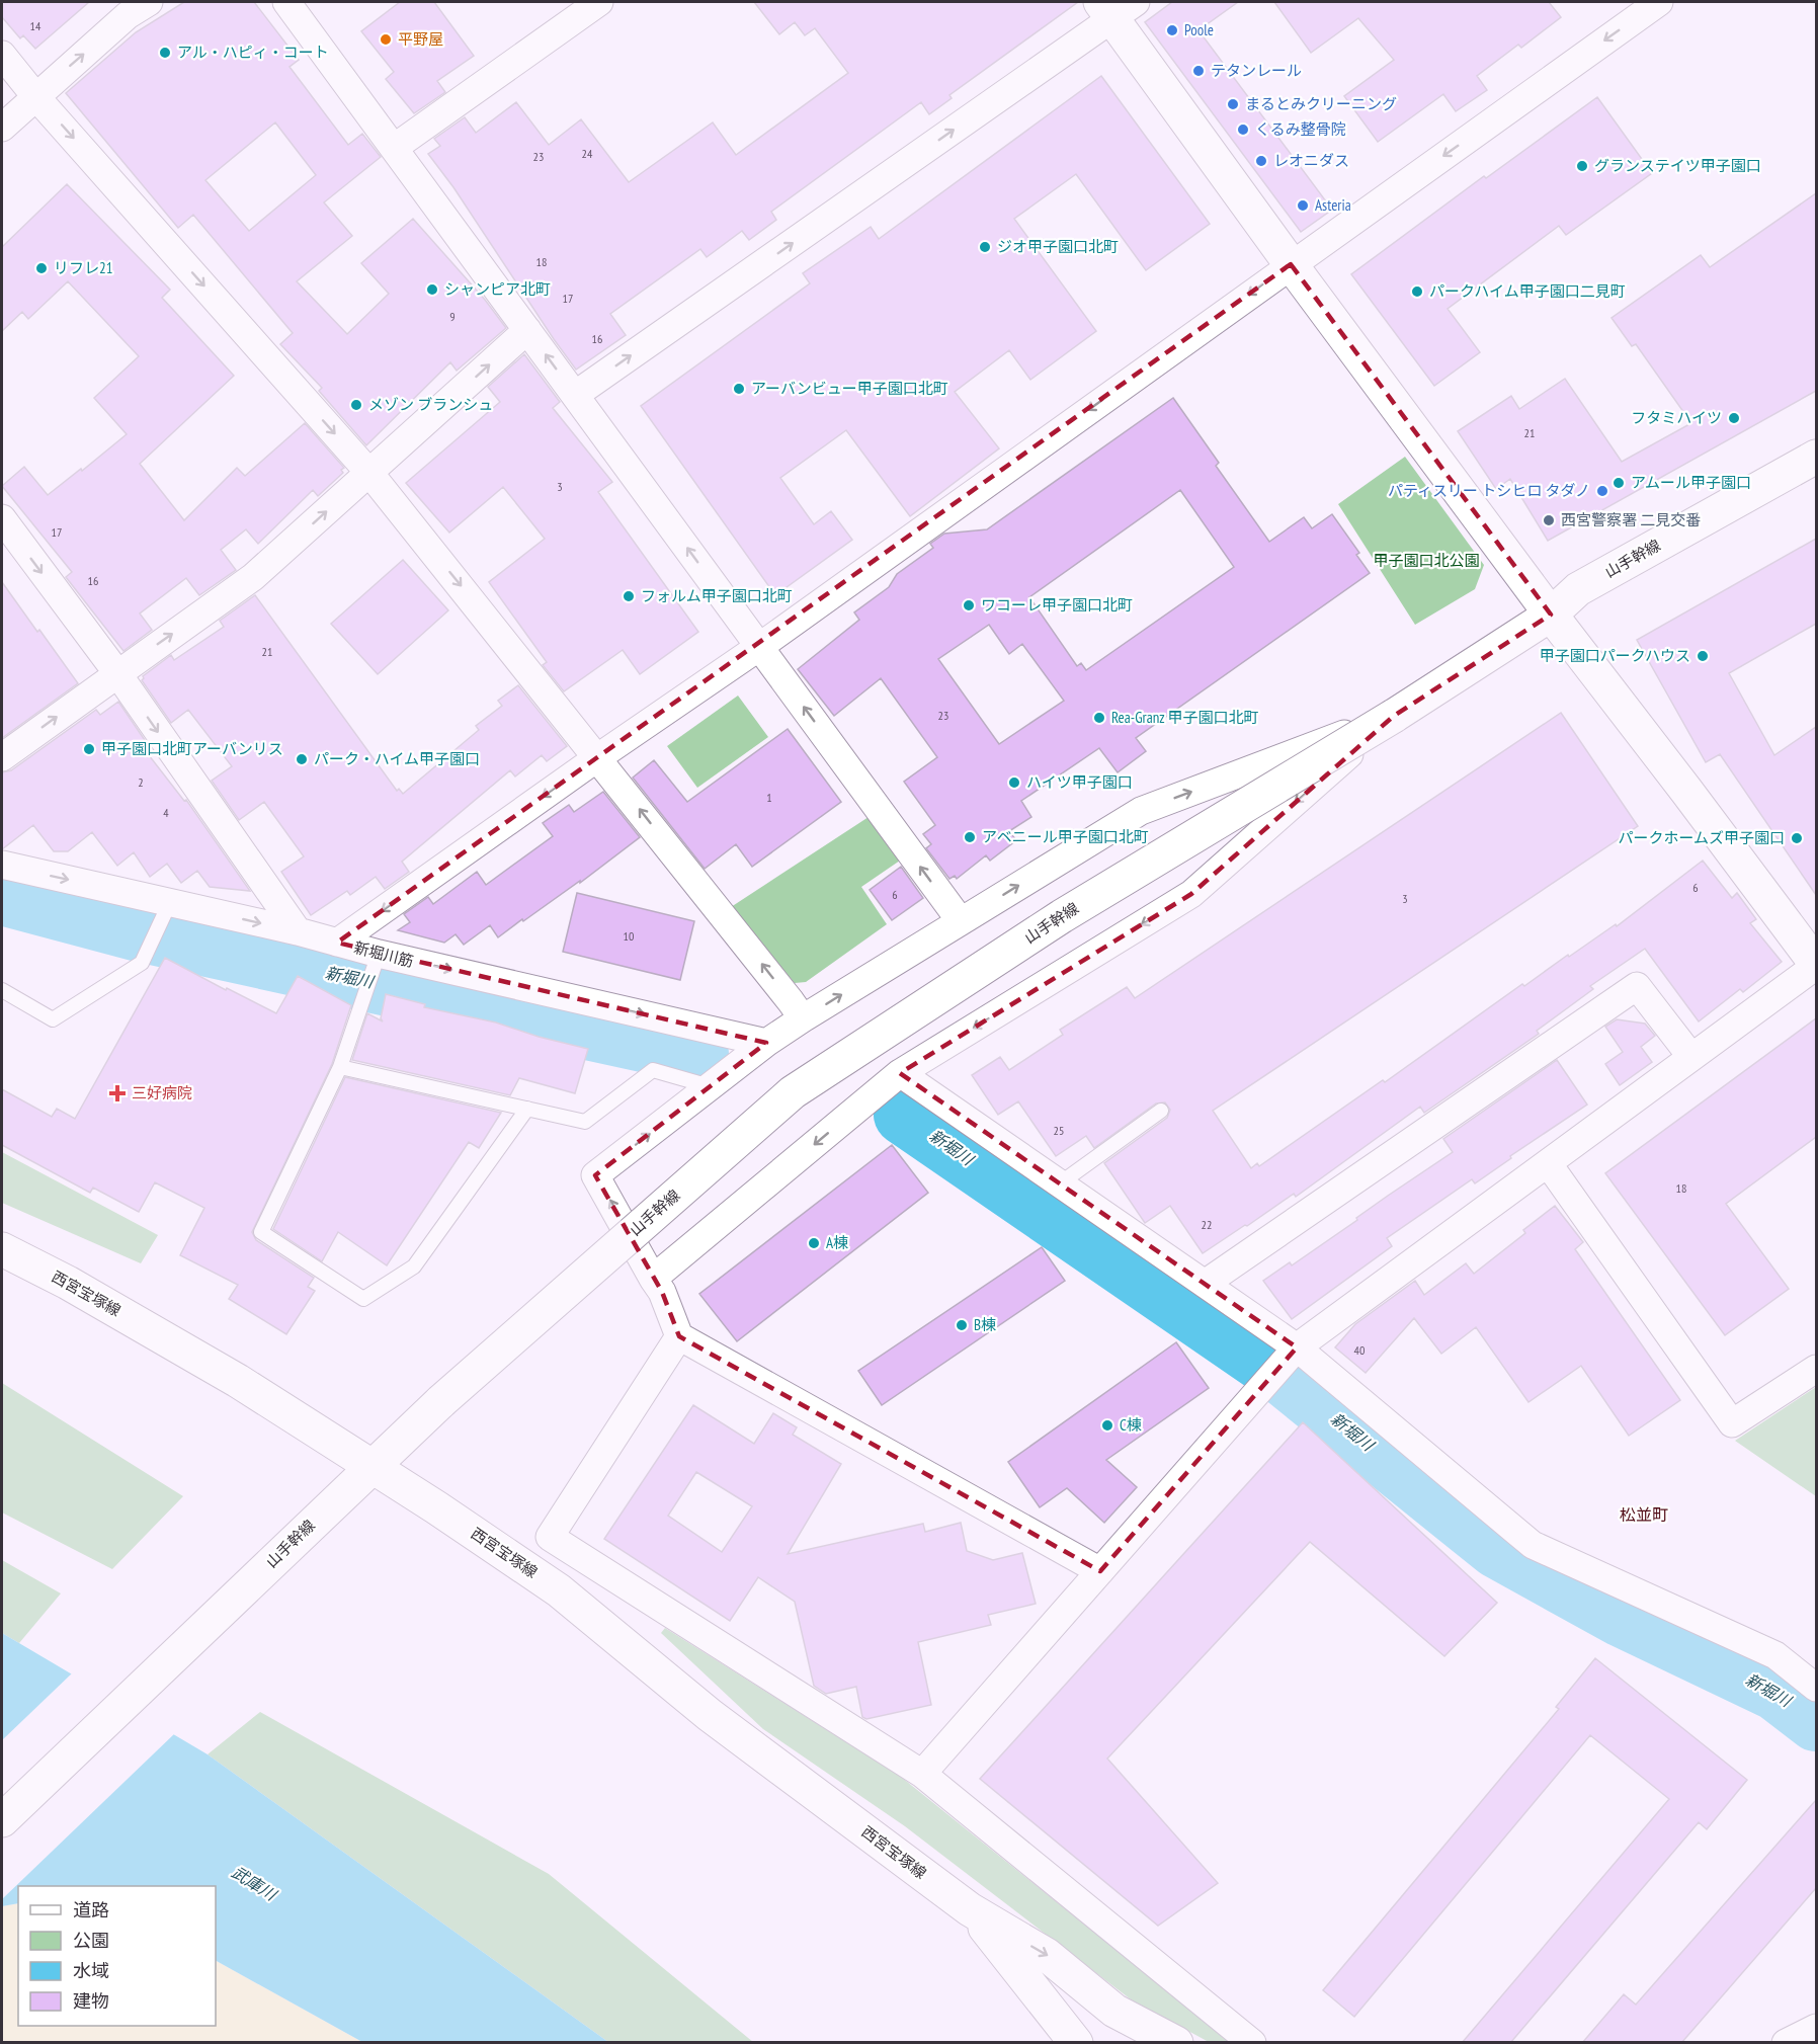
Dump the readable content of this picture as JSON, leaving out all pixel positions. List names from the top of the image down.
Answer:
{
  "streets": {
    "street": ["山手幹線", "新堀川筋", "西宮宝塚線"]
  },
  "crossings": [
    ["山手幹線", "西宮宝塚線"]
  ],
  "one_way": ["新堀川筋"],
  "districts": ["松並町"],
  "water": ["新堀川", "武庫川"],
  "parks": ["甲子園口北公園"],
  "places": {
    "other": [
      "Poole",
      "平野屋",
      "アル・ハピィ・コート",
      "テタンレール",
      "まるとみクリーニング",
      "くるみ整骨院",
      "レオニダス",
      "グランステイツ甲子園口",
      "Asteria",
      "ジオ甲子園口北町",
      "リフレ21",
      "シャンピア北町",
      "パークハイム甲子園口二見町",
      "アーバンビュー甲子園口北町",
      "メゾン ブランシュ",
      "フタミハイツ",
      "アムール甲子園口",
      "パティスリー トシヒロ タダノ",
      "西宮警察署 二見交番",
      "フォルム甲子園口北町",
      "ワコーレ甲子園口北町",
      "甲子園口パークハウス",
      "Rea-Granz 甲子園口北町",
      "甲子園口北町アーバンリス",
      "パーク・ハイム甲子園口",
      "ハイツ甲子園口",
      "アベニール甲子園口北町",
      "パークホームズ甲子園口",
      "A棟",
      "B棟",
      "C棟"
    ],
    "health": ["三好病院"]
  },
  "house_numbers": [
    "14",
    "24",
    "23",
    "18",
    "17",
    "9",
    "16",
    "21",
    "3",
    "17",
    "16",
    "21",
    "23",
    "2",
    "1",
    "4",
    "6",
    "6",
    "3",
    "10",
    "25",
    "18",
    "22",
    "40"
  ],
  "legend": [
    "道路",
    "公園",
    "水域",
    "建物"
  ]
}
